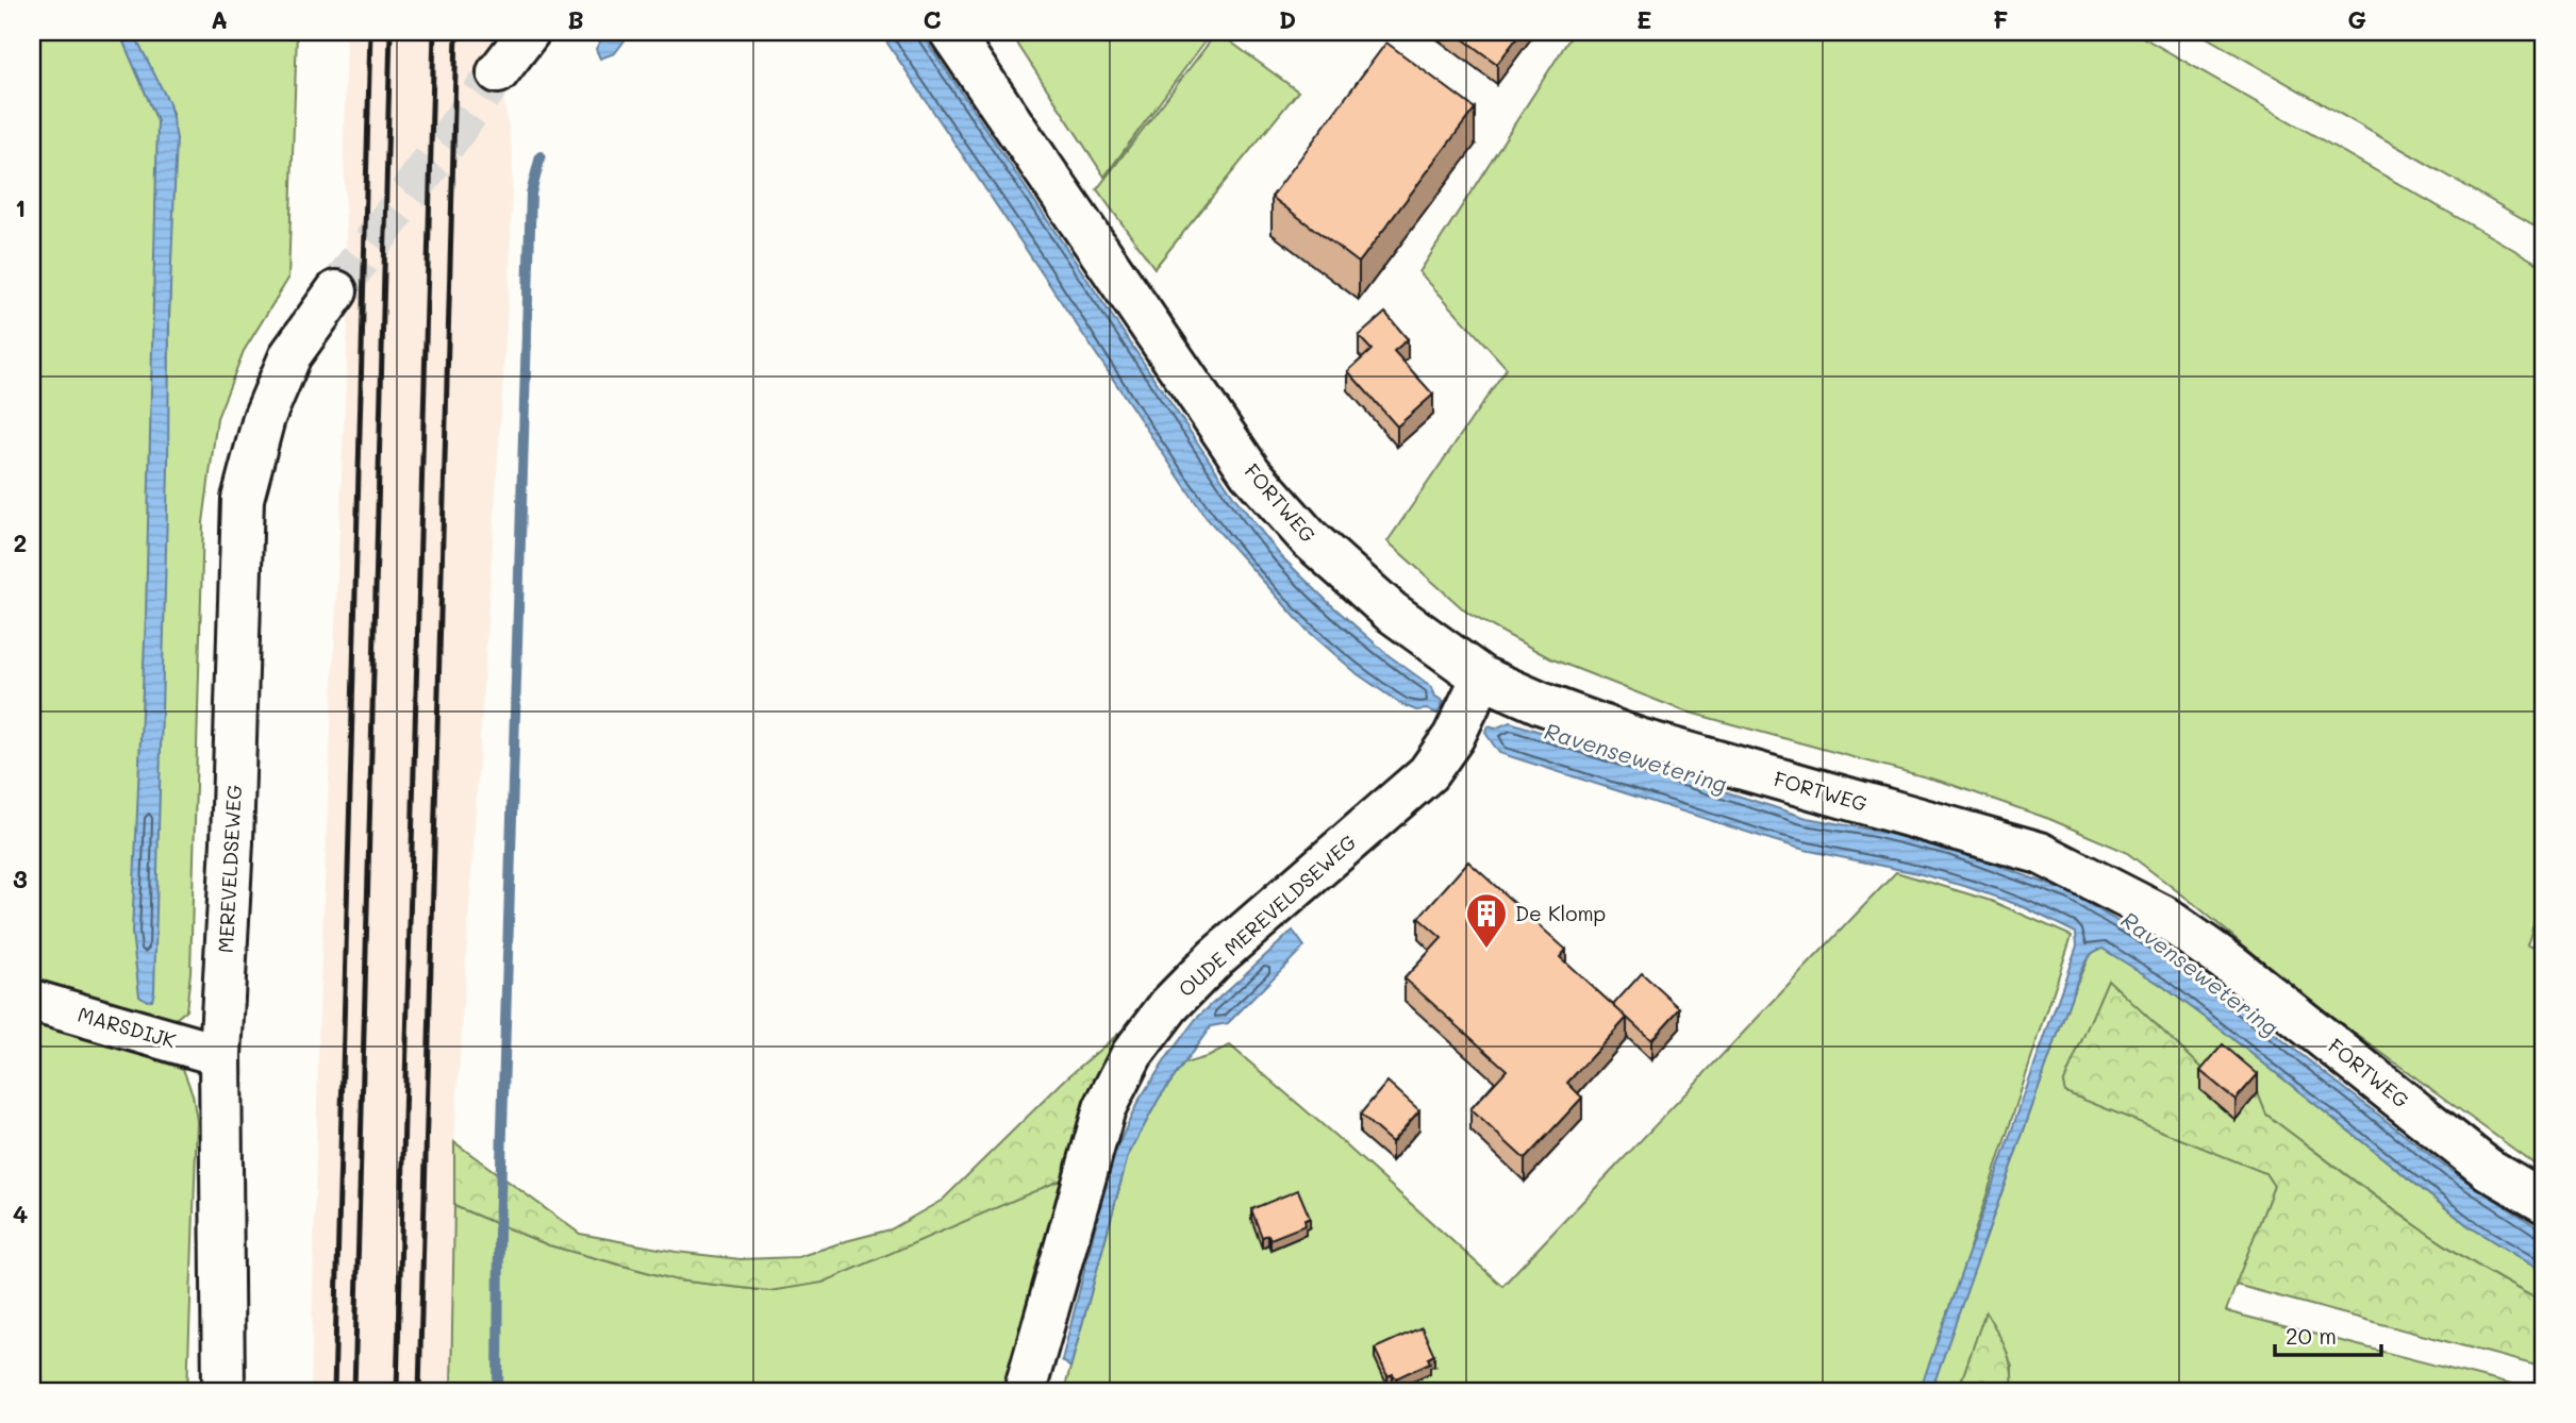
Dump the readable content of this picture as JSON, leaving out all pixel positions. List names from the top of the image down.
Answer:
{
  "streets": {
    "street": [
      "FORTWEG",
      "MEREVELDSEWEG",
      "OUDE MEREVELDSEWEG",
      "MARSDIJK"
    ]
  },
  "crossings": [
    ["FORTWEG", "OUDE MEREVELDSEWEG"],
    ["MEREVELDSEWEG", "MARSDIJK"]
  ],
  "water": ["Ravensewetering"],
  "places": {
    "building": ["De Klomp"]
  },
  "scale_bar": "20 m",
  "grid": {
    "columns": [
      "A",
      "B",
      "C",
      "D",
      "E",
      "F",
      "G"
    ],
    "rows": [
      "1",
      "2",
      "3",
      "4"
    ]
  }
}
